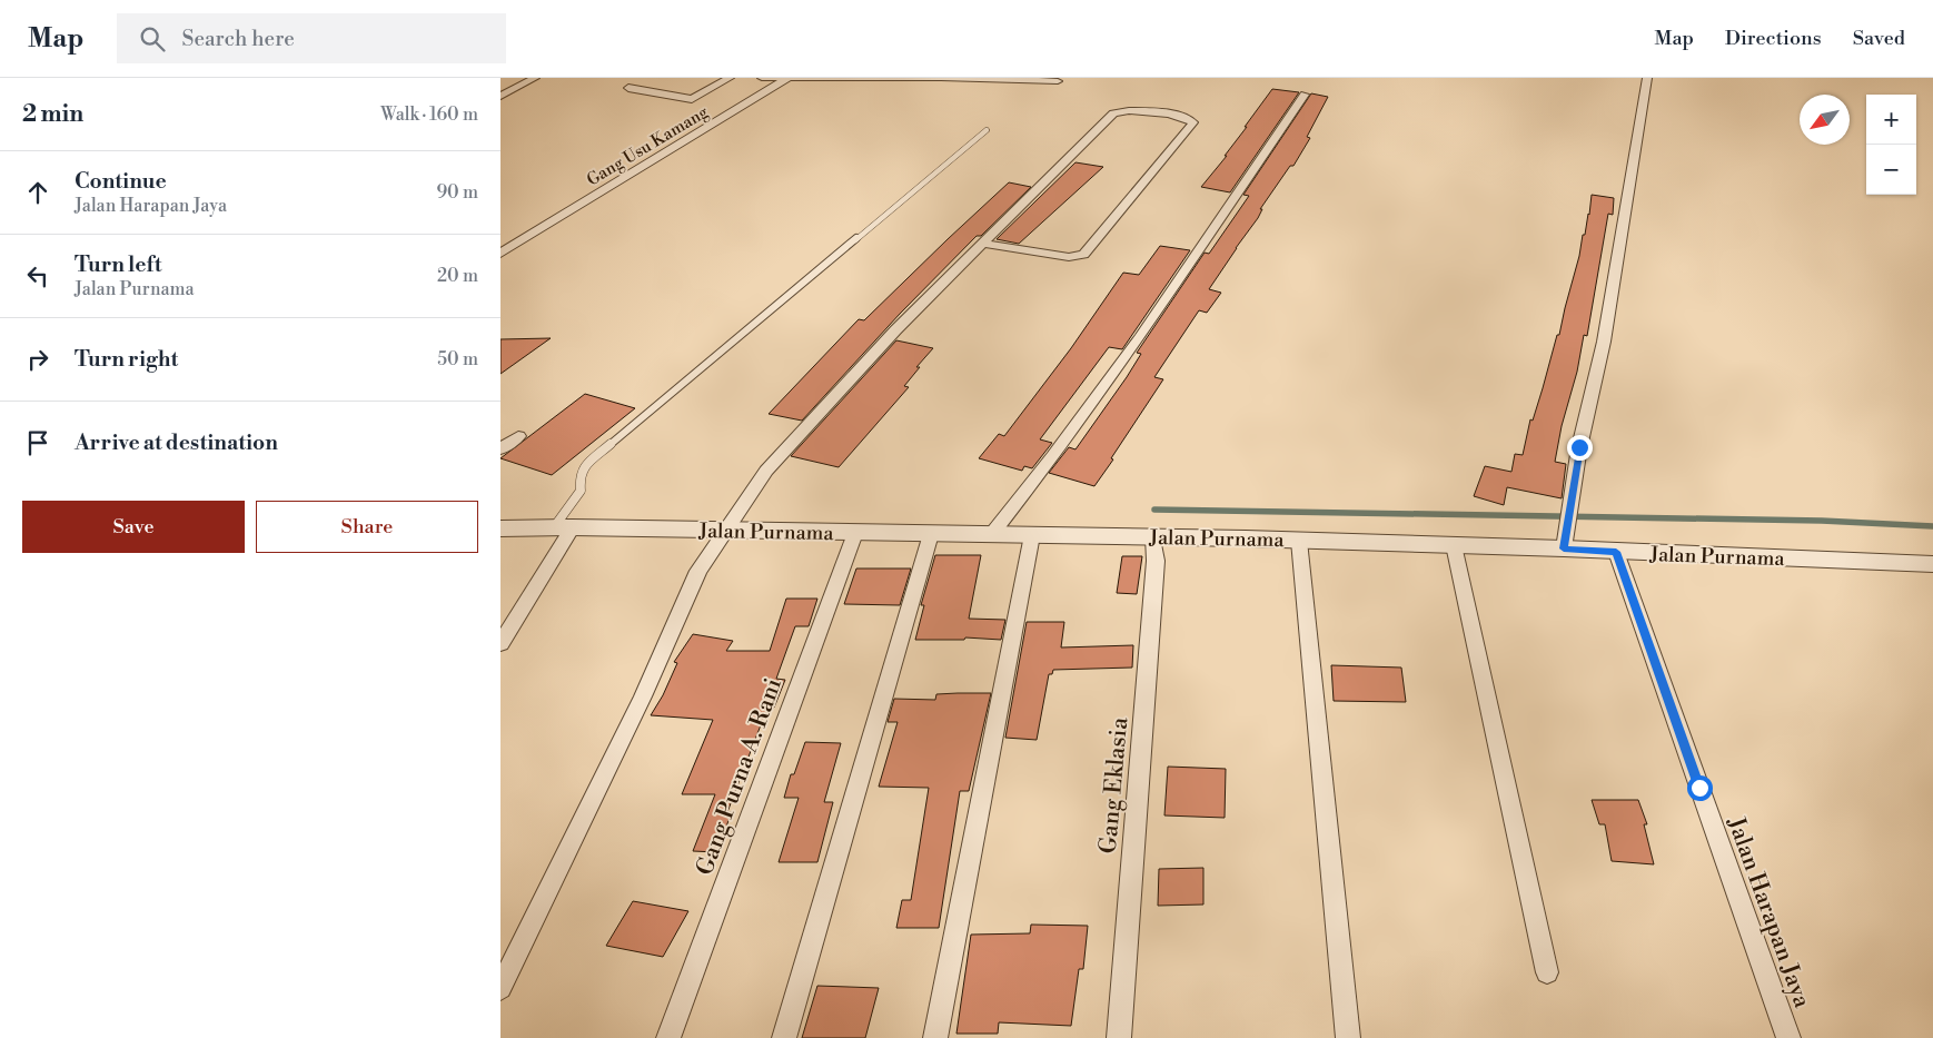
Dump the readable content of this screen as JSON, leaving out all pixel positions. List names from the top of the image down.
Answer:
{
  "streets": {
    "street": [
      "Gang Usu Kamang",
      "Jalan Purnama",
      "Gang Purna A. Rani",
      "Gang Eklasia",
      "Jalan Harapan Jaya"
    ]
  },
  "crossings": [
    ["Jalan Purnama", "Gang Purna A. Rani"],
    ["Jalan Purnama", "Gang Eklasia"],
    ["Jalan Purnama", "Jalan Harapan Jaya"]
  ],
  "north": "bottom left",
  "page": {
    "header": "Map",
    "search": "Search here",
    "nav": ["Map", "Directions", "Saved"],
    "heading": ["2 min", "Walk · 160 m"],
    "map_buttons": ["+", "−"],
    "list": [
      ["Continue", "Jalan Harapan Jaya", "90 m"],
      ["Turn left", "Jalan Purnama", "20 m"],
      ["Turn right", "50 m"],
      "Arrive at destination"
    ],
    "buttons": ["Save", "Share"]
  }
}
